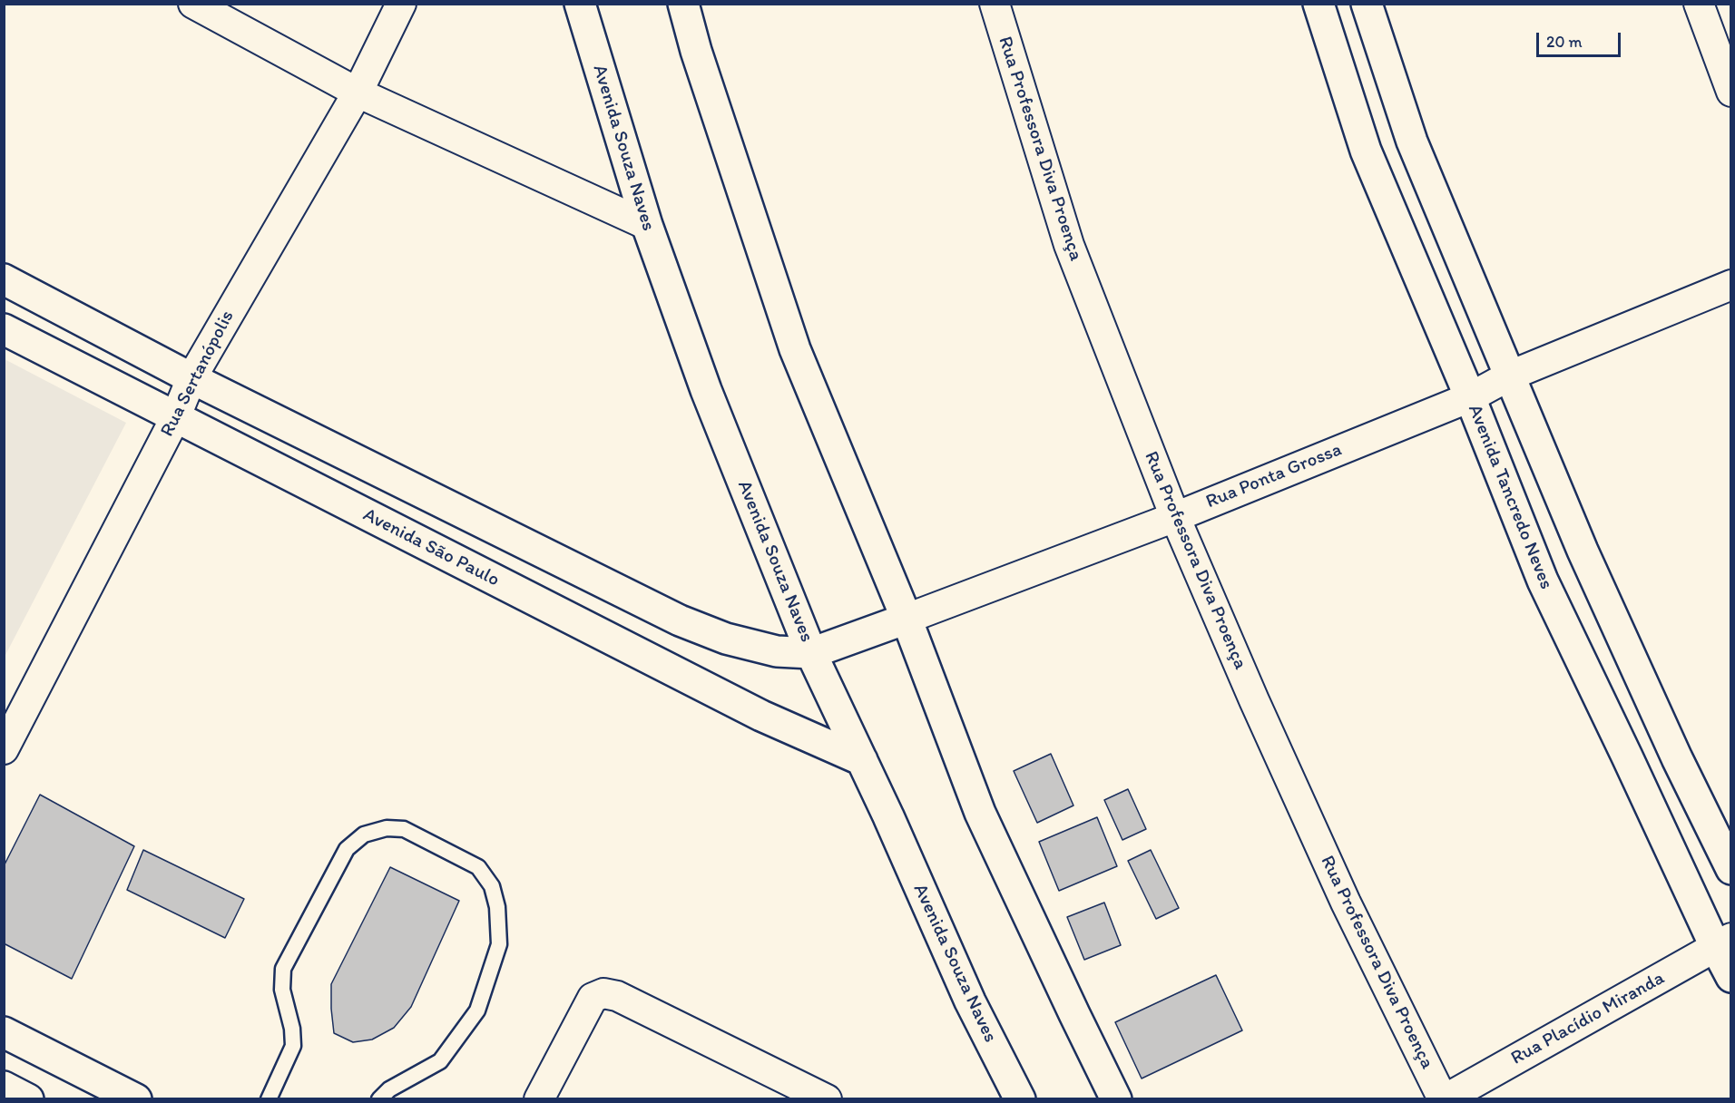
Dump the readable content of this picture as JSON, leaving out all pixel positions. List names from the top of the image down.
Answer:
{
  "streets": {
    "street": [
      "Avenida Souza Naves",
      "Rua Professora Diva Proença",
      "Rua Sertanópolis",
      "Rua Ponta Grossa",
      "Avenida Tancredo Neves",
      "Avenida São Paulo",
      "Rua Placídio Miranda"
    ]
  },
  "crossings": [
    ["Avenida Souza Naves", "Rua Ponta Grossa"],
    ["Avenida Souza Naves", "Avenida São Paulo"],
    ["Rua Professora Diva Proença", "Rua Ponta Grossa"],
    ["Rua Professora Diva Proença", "Rua Placídio Miranda"],
    ["Rua Sertanópolis", "Avenida São Paulo"],
    ["Rua Ponta Grossa", "Avenida Tancredo Neves"],
    ["Avenida Tancredo Neves", "Rua Placídio Miranda"]
  ],
  "scale_bar": "20 m"
}
